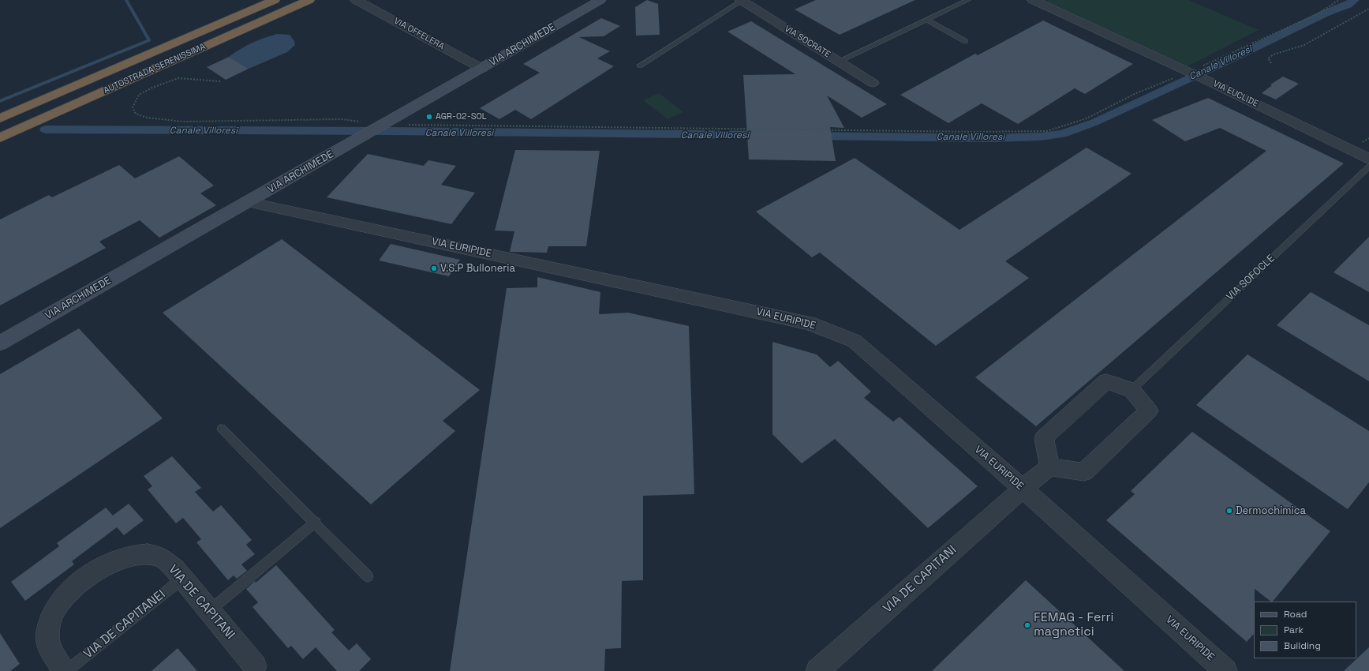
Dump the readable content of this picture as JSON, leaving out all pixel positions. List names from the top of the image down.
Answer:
{
  "streets": {
    "highway": ["AUTOSTRADA SERENISSIMA"],
    "street": [
      "VIA OFFELERA",
      "VIA SOCRATE",
      "VIA ARCHIMEDE",
      "VIA EUCLIDE",
      "VIA EURIPIDE",
      "VIA DE CAPITANI"
    ],
    "lane": ["VIA SOFOCLE", "VIA DE CAPITANEI"]
  },
  "crossings": [
    ["VIA OFFELERA", "VIA ARCHIMEDE"],
    ["VIA ARCHIMEDE", "VIA EURIPIDE"],
    ["VIA EURIPIDE", "VIA DE CAPITANI"],
    ["VIA DE CAPITANI", "VIA DE CAPITANEI"]
  ],
  "water": ["Canale Villoresi"],
  "places": [
    "AGR-02-SOL",
    "V.S.P Bulloneria",
    "Dermochimica",
    "FEMAG - Ferri magnetici"
  ],
  "legend": ["Road", "Park", "Building"]
}
